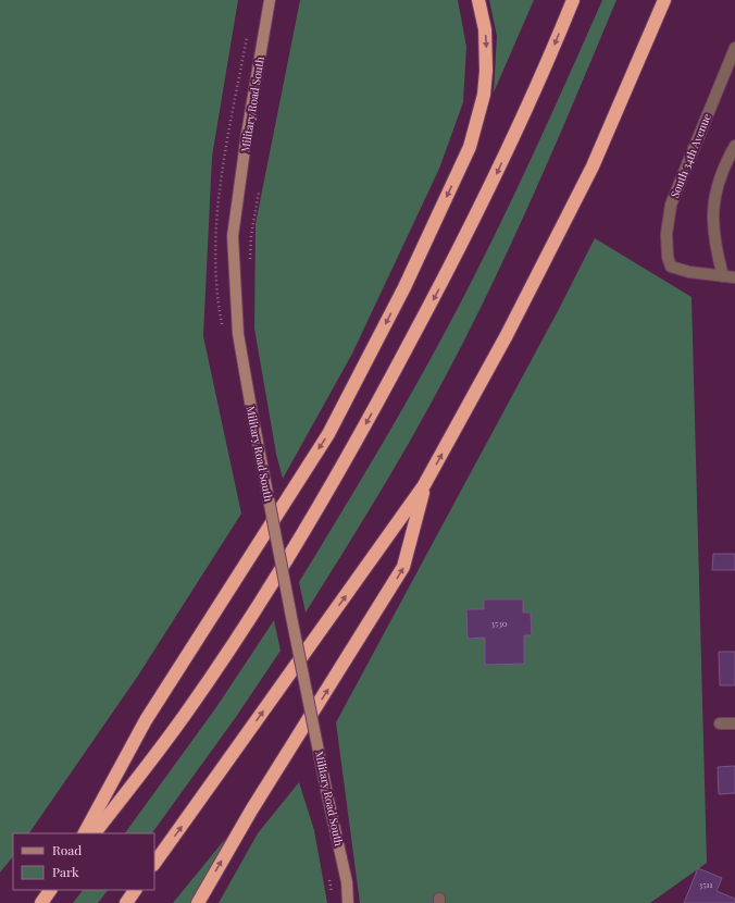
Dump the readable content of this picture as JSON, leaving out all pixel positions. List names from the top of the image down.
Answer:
{
  "streets": {
    "main road": ["Military Road South"],
    "street": ["South 34th Avenue"]
  },
  "house_numbers": ["3530", "3511"],
  "legend": ["Road", "Park"]
}
